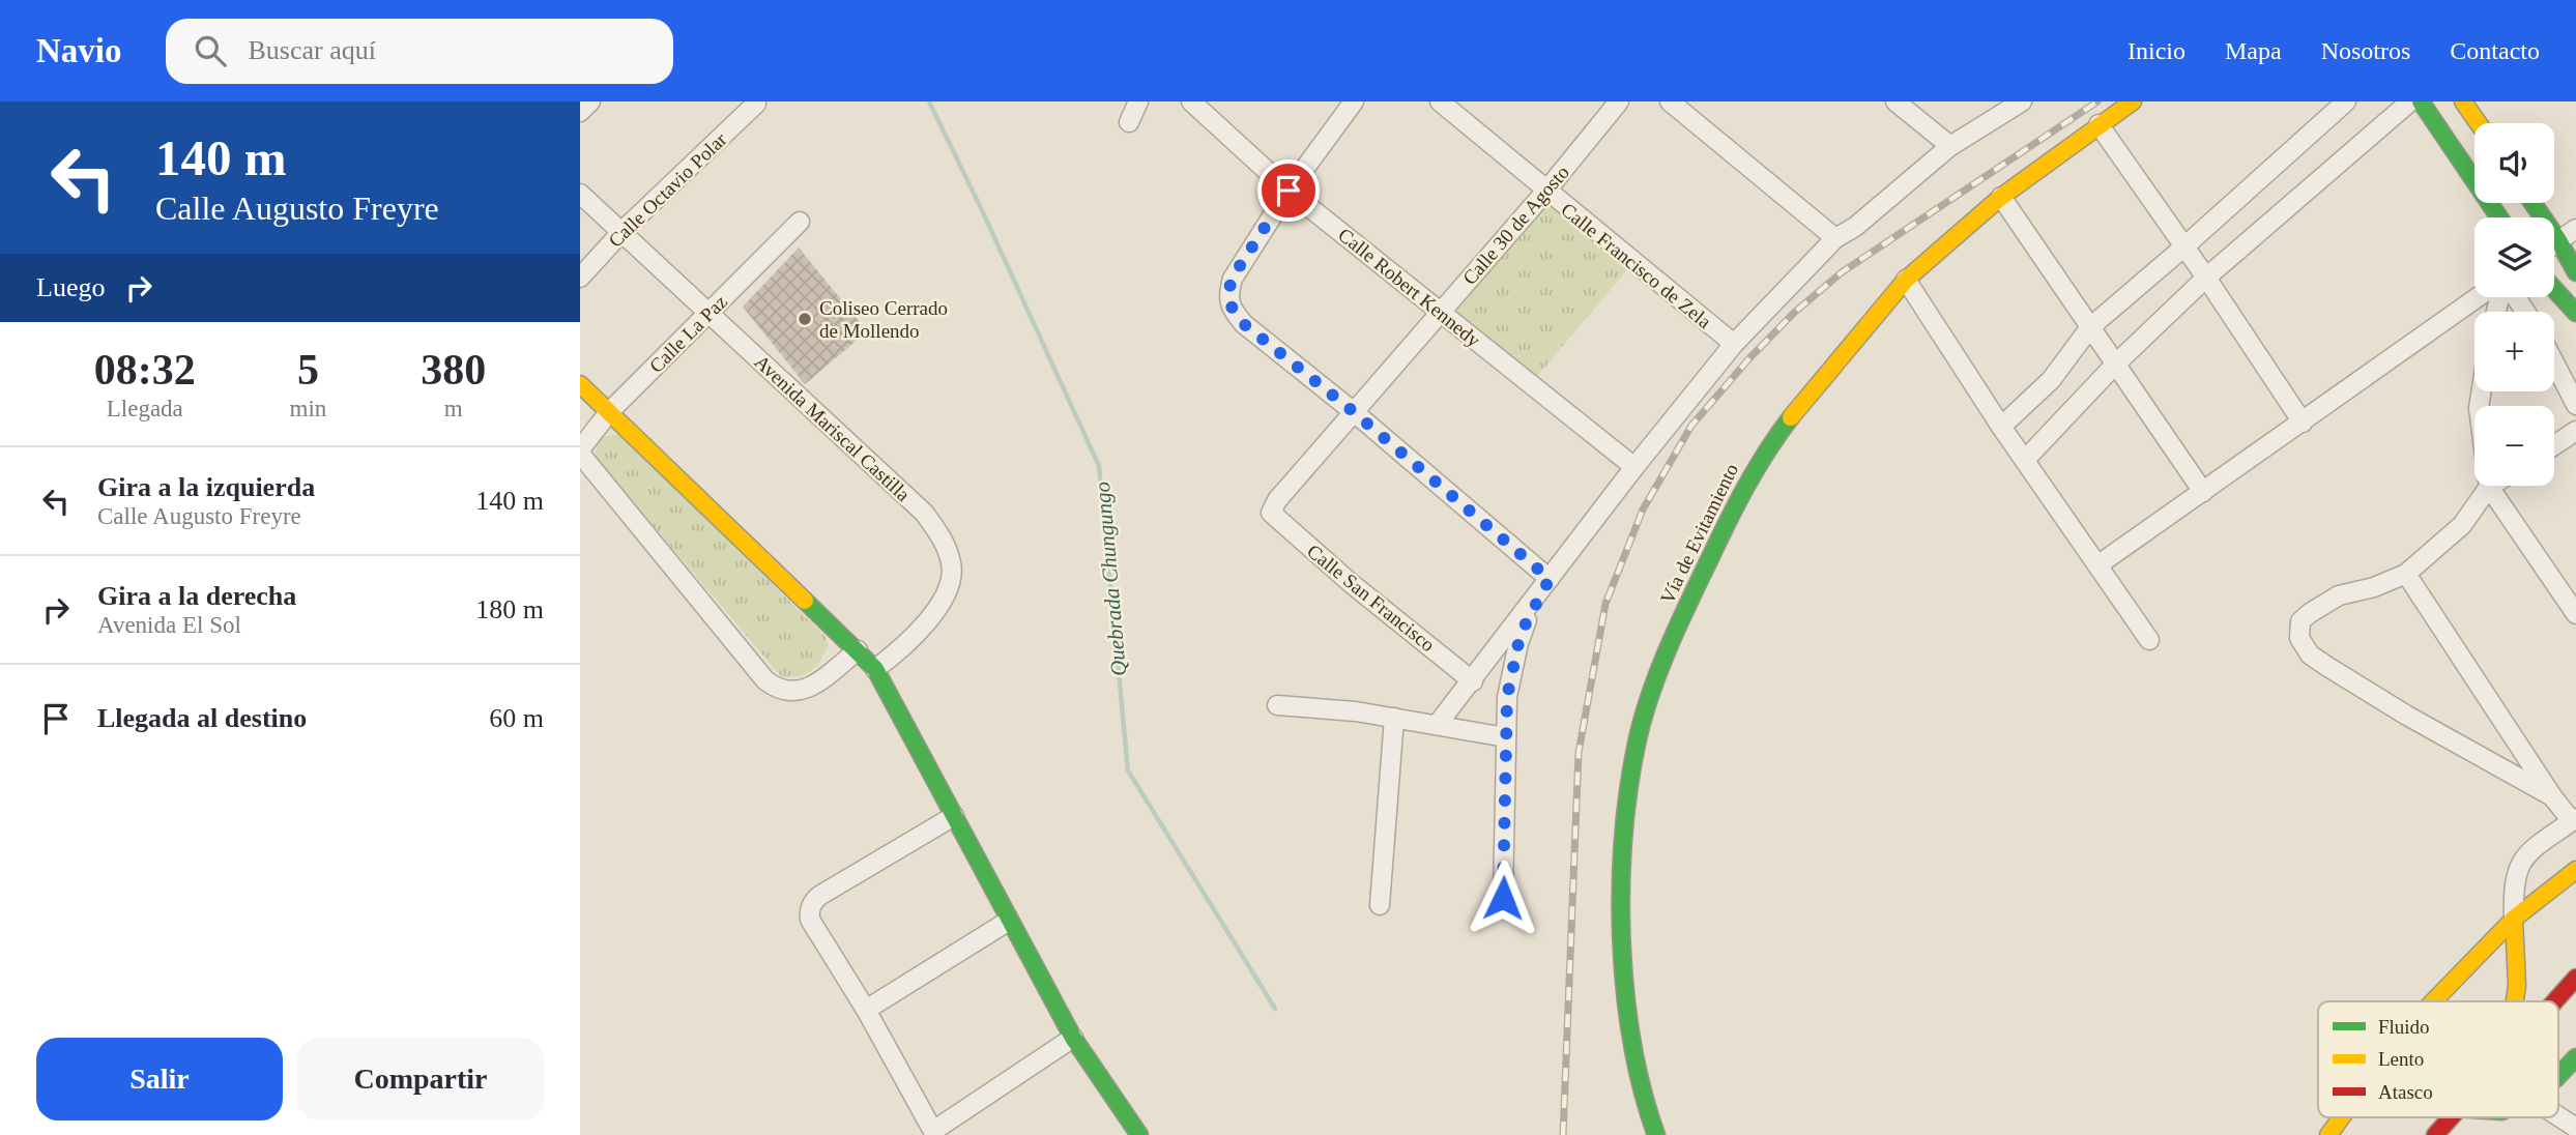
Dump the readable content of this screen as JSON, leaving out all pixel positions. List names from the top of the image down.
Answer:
{
  "streets": {
    "main road": ["Vía de Evitamiento"],
    "street": [
      "Calle Octavio Polar",
      "Calle 30 de Agosto",
      "Calle Francisco de Zela",
      "Calle Robert Kennedy",
      "Calle La Paz",
      "Avenida Mariscal Castilla",
      "Calle San Francisco"
    ]
  },
  "crossings": [
    ["Calle Octavio Polar", "Avenida Mariscal Castilla"],
    ["Calle 30 de Agosto", "Calle Francisco de Zela"],
    ["Calle 30 de Agosto", "Calle Robert Kennedy"],
    ["Calle 30 de Agosto", "Calle San Francisco"],
    ["Calle La Paz", "Avenida Mariscal Castilla"]
  ],
  "water": ["Quebrada Chungungo"],
  "places": ["Coliseo Cerrado de Mollendo"],
  "legend": ["Fluido", "Lento", "Atasco"],
  "page": {
    "header": "Navio",
    "search": "Buscar aquí",
    "nav": [
      "Inicio",
      "Mapa",
      "Nosotros",
      "Contacto"
    ],
    "turn": ["140 m", "Calle Augusto Freyre"],
    "map_buttons": ["+", "−"],
    "then": "Luego",
    "eta": [
      "08:32",
      "Llegada",
      "5",
      "min",
      "380",
      "m"
    ],
    "list": [
      {
        "name": "Gira a la izquierda",
        "note": "Calle Augusto Freyre",
        "value": "140 m"
      },
      {
        "name": "Gira a la derecha",
        "note": "Avenida El Sol",
        "value": "180 m"
      },
      {
        "name": "Llegada al destino",
        "value": "60 m"
      }
    ],
    "buttons": ["Salir", "Compartir"]
  }
}
